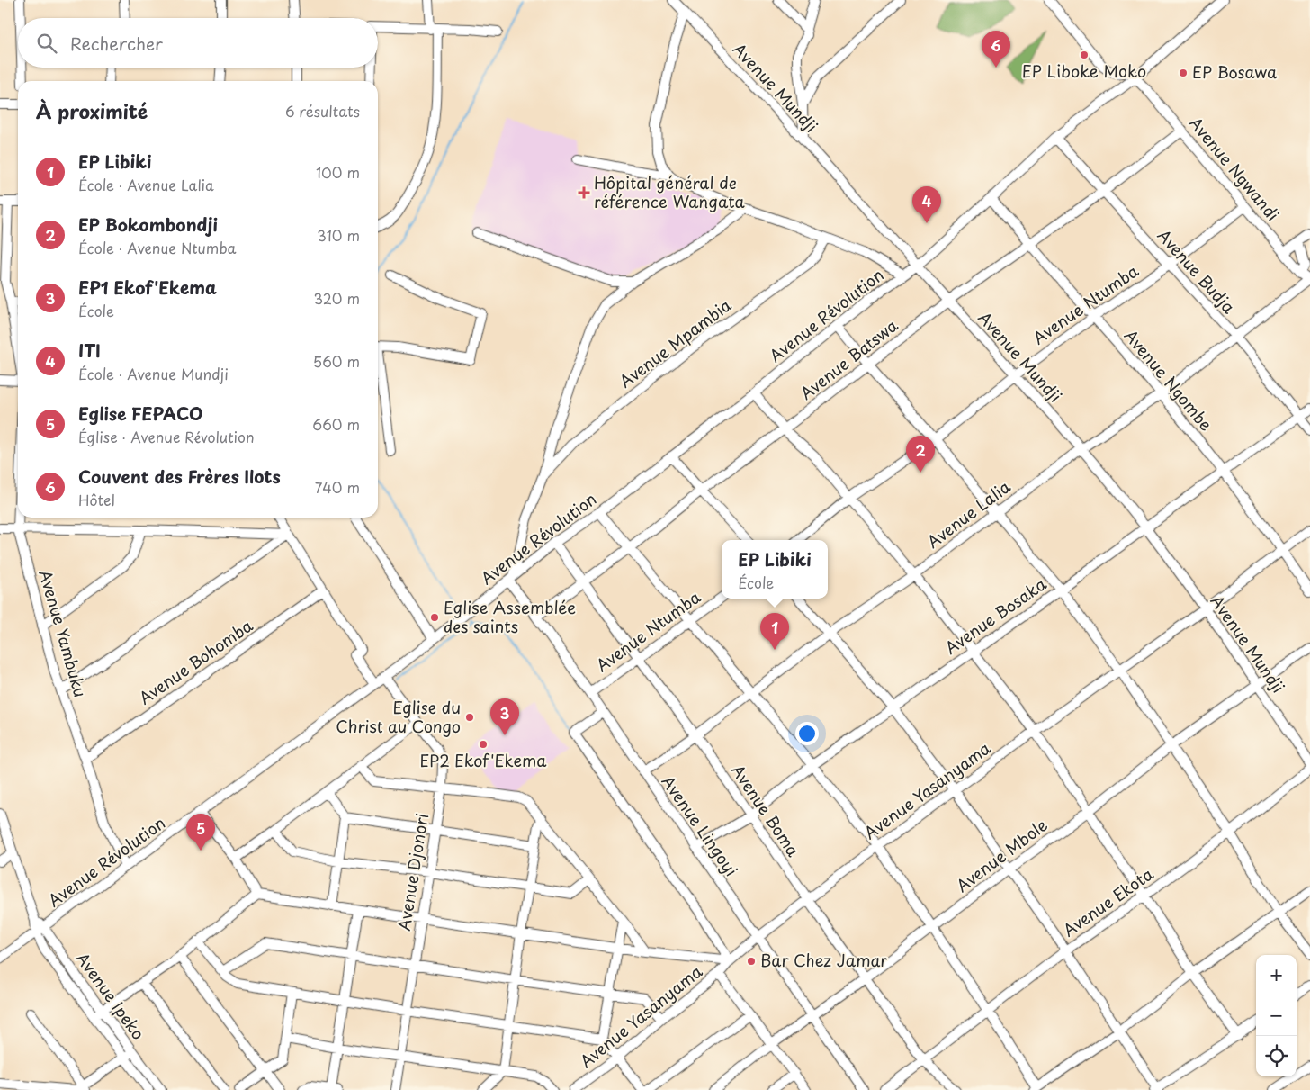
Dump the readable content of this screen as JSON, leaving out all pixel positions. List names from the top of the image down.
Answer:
{
  "streets": {
    "street": [
      "Avenue Mundji",
      "Avenue Ngwandi",
      "Avenue Budja",
      "Avenue Ntumba",
      "Avenue Révolution",
      "Avenue Mpambia",
      "Avenue Batswa",
      "Avenue Ngombe",
      "Avenue Lalia",
      "Avenue Bosaka",
      "Avenue Yambuku",
      "Avenue Bohomba",
      "Avenue Yasanyama",
      "Avenue Boma",
      "Avenue Lingoyi",
      "Avenue Mbole",
      "Avenue Djonori",
      "Avenue Ekota",
      "Avenue Ipeko"
    ]
  },
  "crossings": [
    ["Avenue Mundji", "Avenue Ntumba"],
    ["Avenue Mundji", "Avenue Révolution"],
    ["Avenue Mundji", "Avenue Batswa"],
    ["Avenue Mundji", "Avenue Lalia"],
    ["Avenue Mundji", "Avenue Bosaka"],
    ["Avenue Mundji", "Avenue Yasanyama"],
    ["Avenue Mundji", "Avenue Mbole"],
    ["Avenue Ngwandi", "Avenue Ntumba"],
    ["Avenue Ngwandi", "Avenue Révolution"],
    ["Avenue Ngwandi", "Avenue Batswa"],
    ["Avenue Ngwandi", "Avenue Lalia"],
    ["Avenue Budja", "Avenue Ntumba"],
    ["Avenue Budja", "Avenue Révolution"],
    ["Avenue Budja", "Avenue Batswa"],
    ["Avenue Budja", "Avenue Lalia"],
    ["Avenue Budja", "Avenue Bosaka"],
    ["Avenue Ntumba", "Avenue Ngombe"],
    ["Avenue Ntumba", "Avenue Boma"],
    ["Avenue Ntumba", "Avenue Lingoyi"],
    ["Avenue Révolution", "Avenue Ngombe"],
    ["Avenue Révolution", "Avenue Yambuku"],
    ["Avenue Révolution", "Avenue Boma"],
    ["Avenue Révolution", "Avenue Lingoyi"],
    ["Avenue Révolution", "Avenue Djonori"],
    ["Avenue Révolution", "Avenue Ipeko"],
    ["Avenue Batswa", "Avenue Ngombe"],
    ["Avenue Batswa", "Avenue Boma"],
    ["Avenue Batswa", "Avenue Lingoyi"],
    ["Avenue Ngombe", "Avenue Lalia"],
    ["Avenue Ngombe", "Avenue Bosaka"],
    ["Avenue Ngombe", "Avenue Yasanyama"],
    ["Avenue Lalia", "Avenue Boma"],
    ["Avenue Lalia", "Avenue Lingoyi"],
    ["Avenue Bosaka", "Avenue Boma"],
    ["Avenue Bosaka", "Avenue Lingoyi"],
    ["Avenue Yambuku", "Avenue Bohomba"],
    ["Avenue Yasanyama", "Avenue Boma"],
    ["Avenue Yasanyama", "Avenue Lingoyi"],
    ["Avenue Boma", "Avenue Mbole"],
    ["Avenue Boma", "Avenue Ekota"],
    ["Avenue Lingoyi", "Avenue Mbole"]
  ],
  "places": {
    "other": [
      "EP Liboke Moko",
      "EP Bosawa",
      "Eglise Assemblée des saints",
      "Eglise du Christ au Congo",
      "EP2 Ekof'Ekema",
      "Bar Chez Jamar"
    ],
    "health": ["Hôpital général de référence Wangata"]
  },
  "page": {
    "search": "Rechercher",
    "pins": [
      "6",
      "4",
      "2",
      "1",
      "3",
      "5"
    ],
    "heading": ["À proximité", "6 résultats"],
    "list": [
      {
        "mark": "1",
        "name": "EP Libiki",
        "note": "École · Avenue Lalia",
        "value": "100 m"
      },
      {
        "mark": "2",
        "name": "EP Bokombondji",
        "note": "École · Avenue Ntumba",
        "value": "310 m"
      },
      {
        "mark": "3",
        "name": "EP1 Ekof'Ekema",
        "note": "École",
        "value": "320 m"
      },
      {
        "mark": "4",
        "name": "ITI",
        "note": "École · Avenue Mundji",
        "value": "560 m"
      },
      {
        "mark": "5",
        "name": "Eglise FEPACO",
        "note": "Église · Avenue Révolution",
        "value": "660 m"
      },
      {
        "mark": "6",
        "name": "Couvent des Frères Ilots",
        "note": "Hôtel",
        "value": "740 m"
      }
    ],
    "popup": ["EP Libiki", "École"],
    "map_buttons": ["+", "−"]
  }
}
